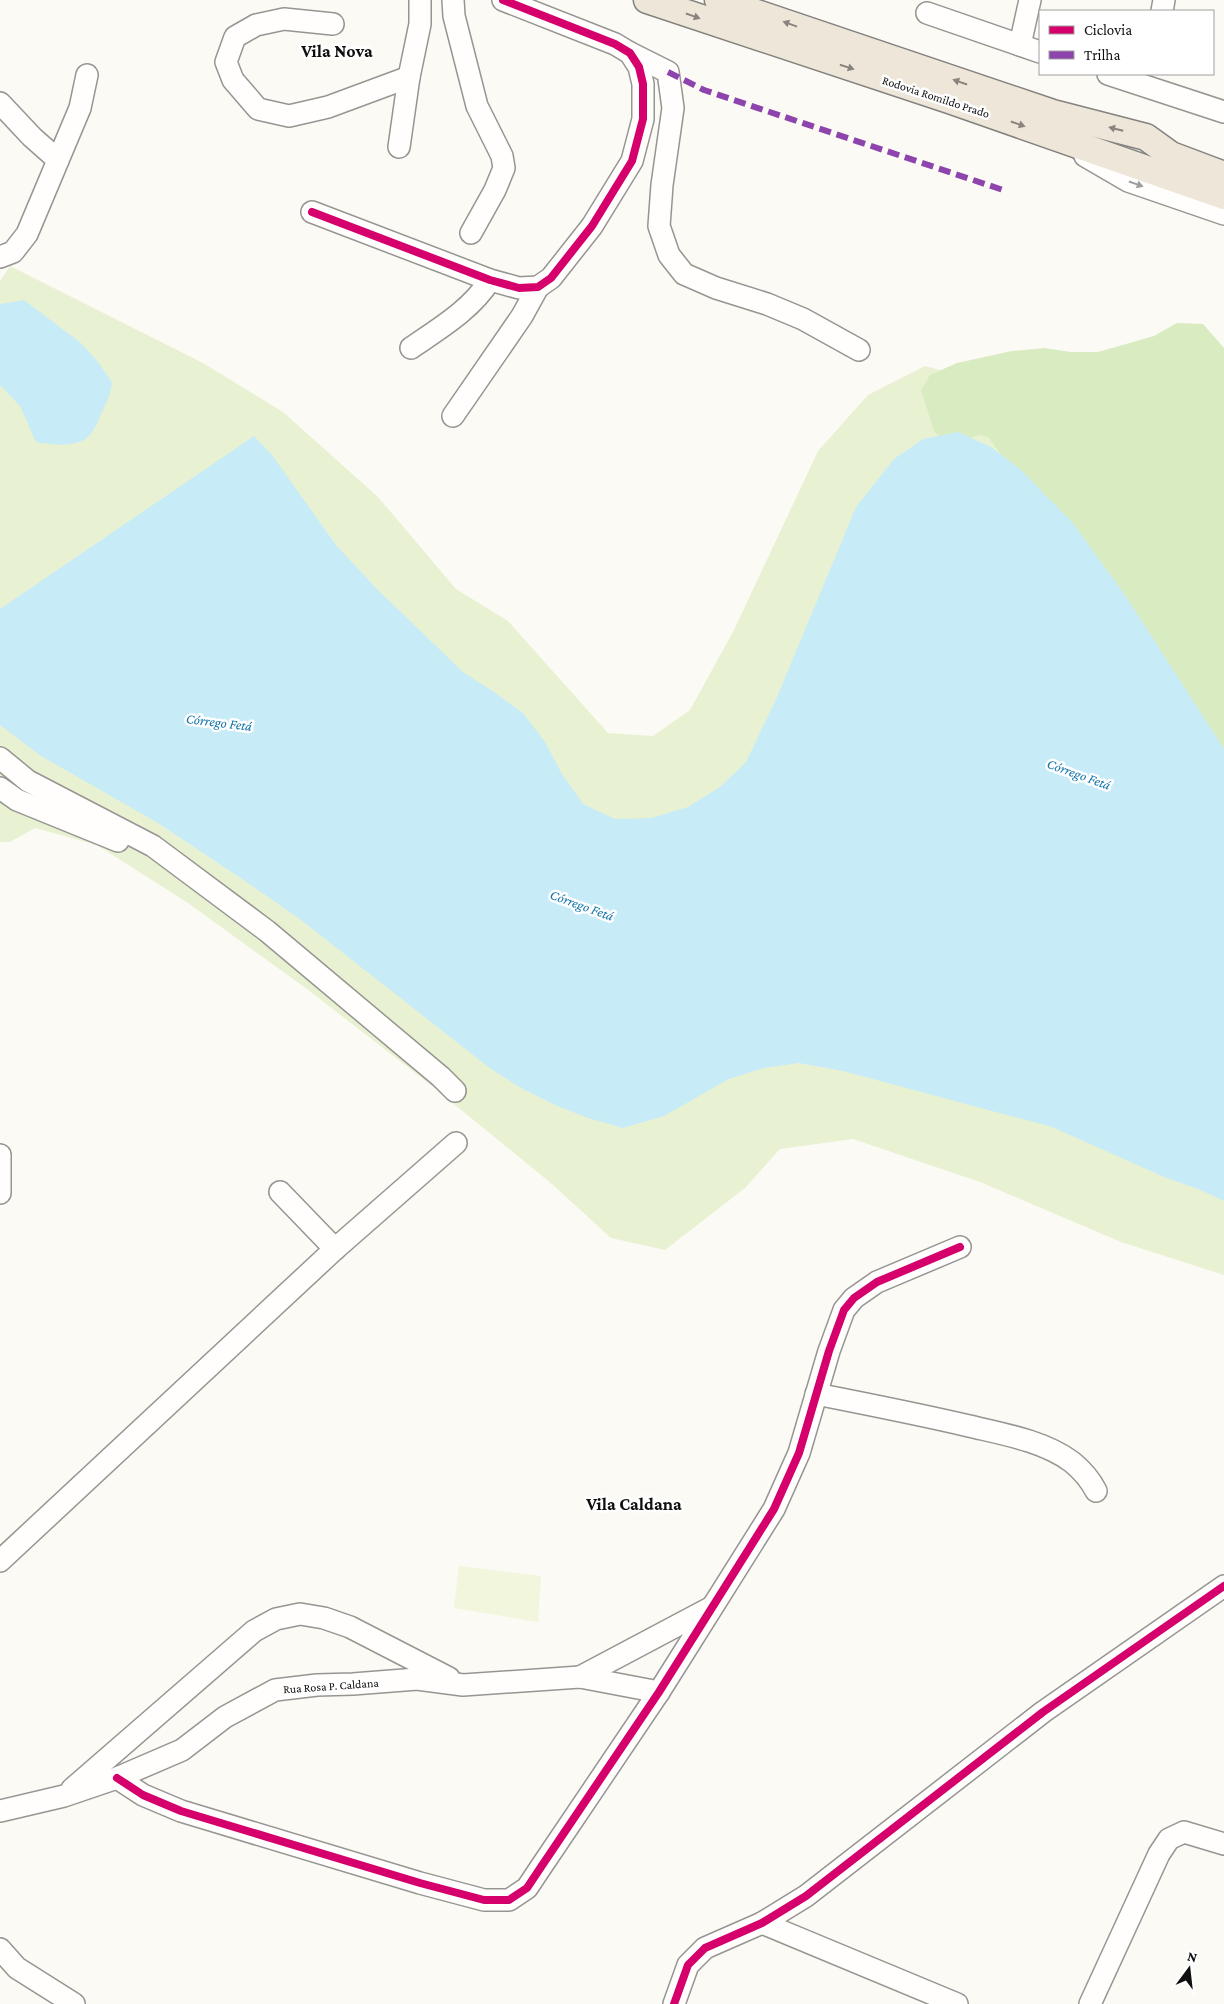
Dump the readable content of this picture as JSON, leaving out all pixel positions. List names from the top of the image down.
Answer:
{
  "streets": {
    "main road": ["Rodovia Romildo Prado"],
    "street": ["Rua Rosa P. Caldana"]
  },
  "districts": ["Vila Nova", "Vila Caldana"],
  "water": ["Córrego Fetá"],
  "legend": ["Ciclovia", "Trilha"],
  "north": "top"
}
